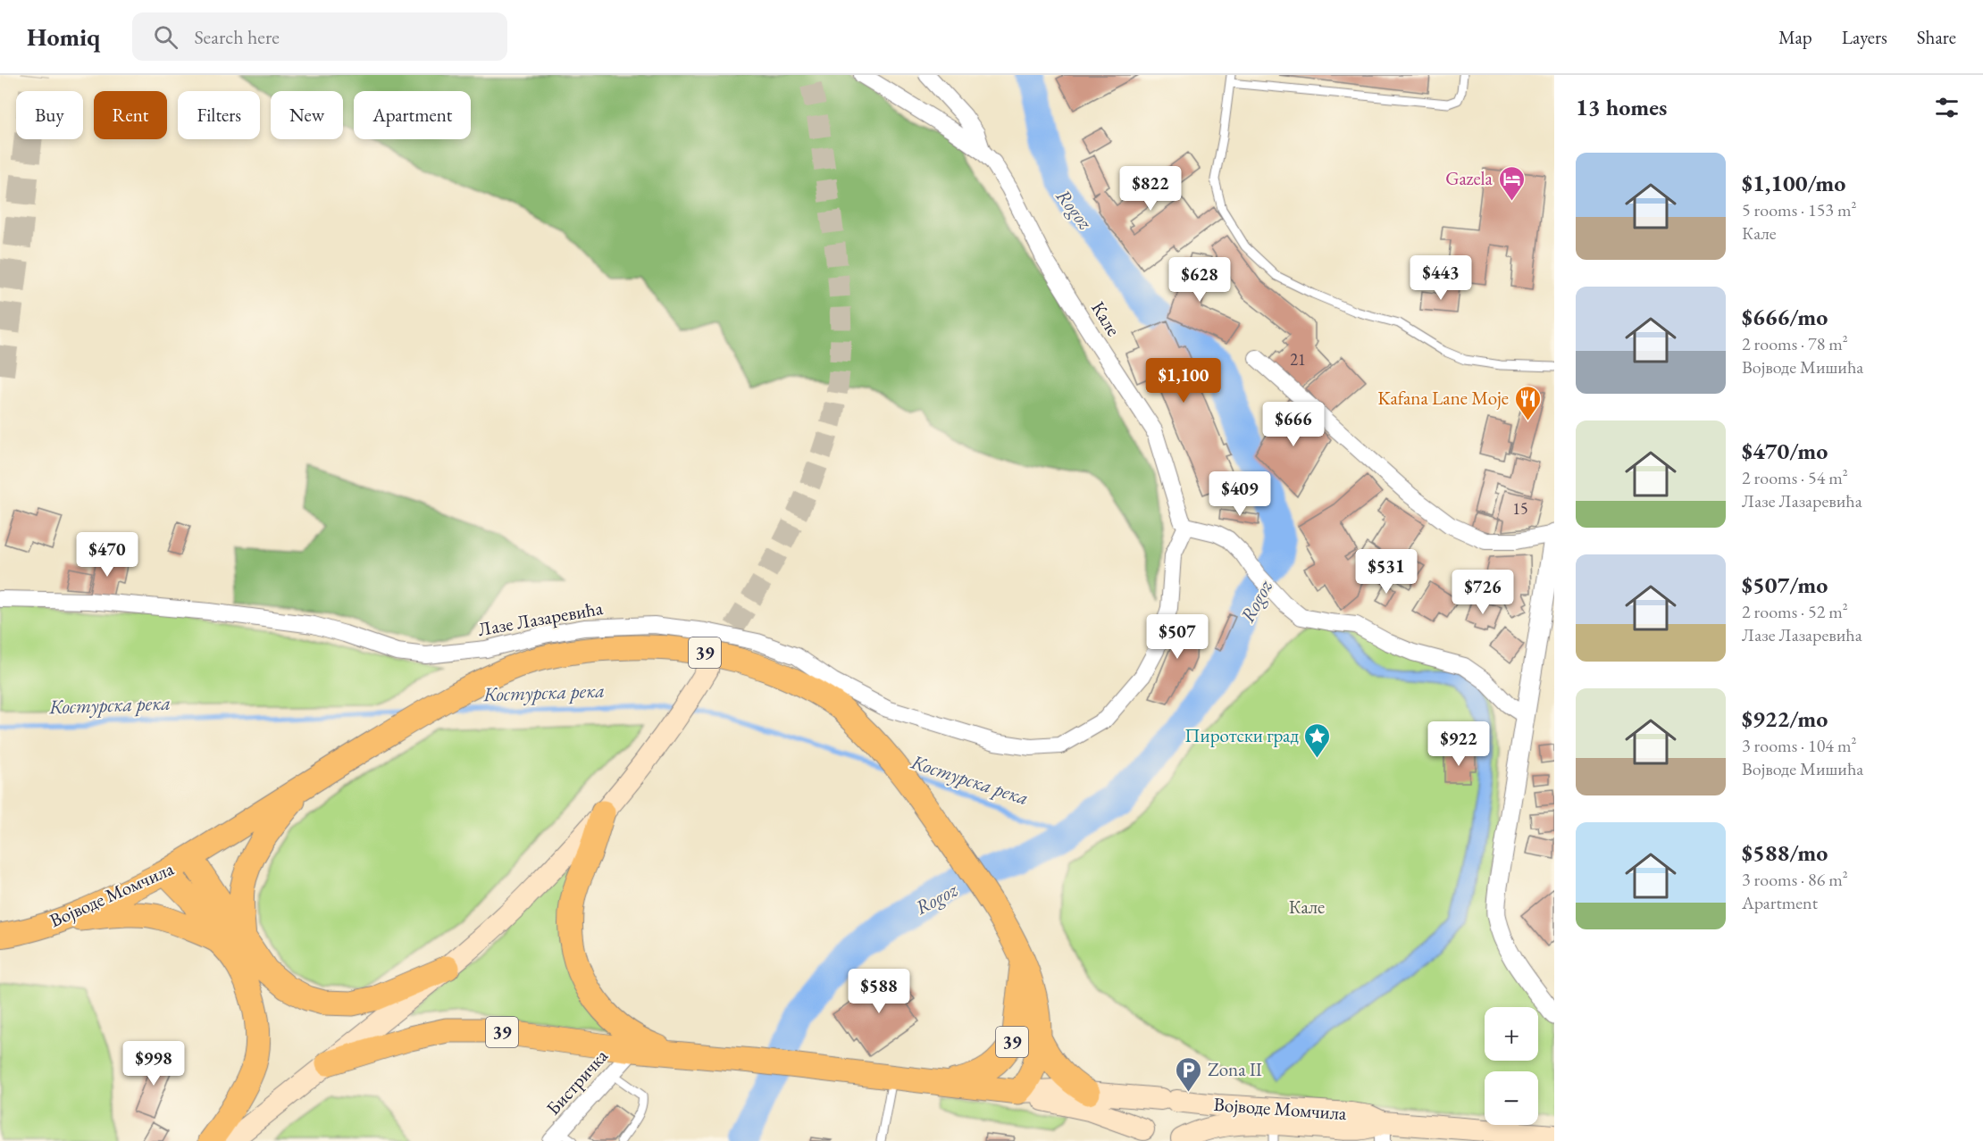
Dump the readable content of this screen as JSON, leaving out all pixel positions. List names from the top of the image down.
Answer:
{
  "streets": {
    "main road": ["39", "Војводе Момчила"],
    "street": ["Кале", "Лазе Лазаревића", "Бистричка"]
  },
  "crossings": [
    ["Кале", "Лазе Лазаревића"],
    ["39", "Војводе Момчила"],
    ["39", "Бистричка"]
  ],
  "water": ["Rogoz", "Костурска река"],
  "parks": ["Кале"],
  "places": {
    "hotel": ["Gazela"],
    "restaurant": ["Kafana Lane Moje"],
    "place": ["Пиротски град"],
    "parking": ["Zona II"]
  },
  "house_numbers": ["21", "15"],
  "page": {
    "header": "Homiq",
    "search": "Search here",
    "nav": ["Map", "Layers", "Share"],
    "heading": "13 homes",
    "chip": [
      "Buy",
      "Rent",
      "Filters",
      "New",
      "Apartment"
    ],
    "list": [
      {
        "name": "$1,100/mo",
        "note": "5 rooms · 153 m² · Кале"
      },
      {
        "name": "$666/mo",
        "note": "2 rooms · 78 m² · Војводе Мишића"
      },
      {
        "name": "$470/mo",
        "note": "2 rooms · 54 m² · Лазе Лазаревића"
      },
      {
        "name": "$507/mo",
        "note": "2 rooms · 52 m² · Лазе Лазаревића"
      },
      {
        "name": "$922/mo",
        "note": "3 rooms · 104 m² · Војводе Мишића"
      },
      {
        "name": "$588/mo",
        "note": "3 rooms · 86 m² · Apartment"
      }
    ],
    "price": [
      "$822",
      "$443",
      "$628",
      "$1,100",
      "$666",
      "$409",
      "$470",
      "$531",
      "$726",
      "$507",
      "$922",
      "$588",
      "$998"
    ],
    "map_buttons": ["+", "−"]
  }
}
